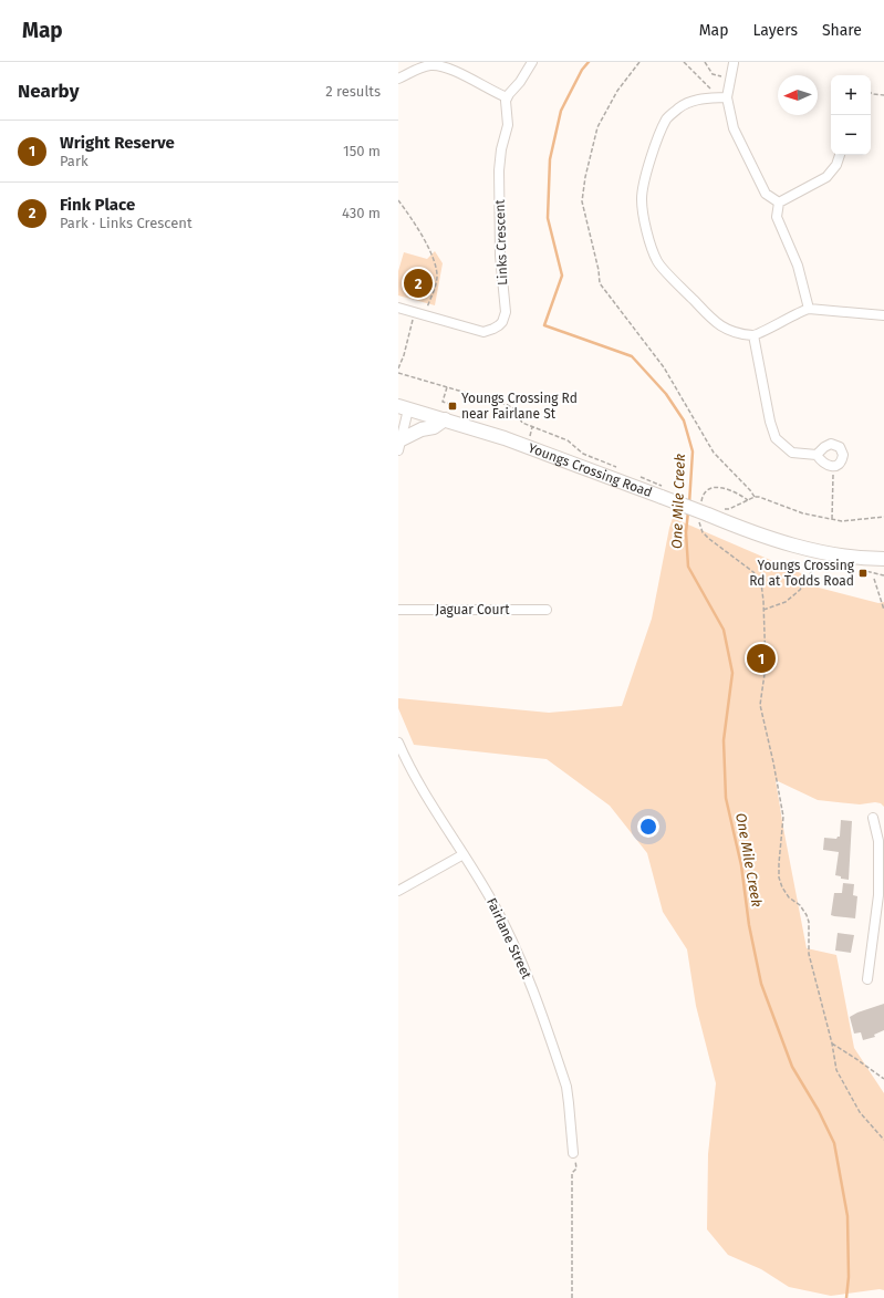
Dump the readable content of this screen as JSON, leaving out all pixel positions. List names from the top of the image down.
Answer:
{
  "streets": {
    "main road": ["Youngs Crossing Road"],
    "street": ["Links Crescent", "Jaguar Court", "Fairlane Street"]
  },
  "water": ["One Mile Creek"],
  "places": {
    "transit": ["Youngs Crossing Rd near Fairlane St", "Youngs Crossing Rd at Todds Road"]
  },
  "north": "left",
  "page": {
    "header": "Map",
    "nav": ["Map", "Layers", "Share"],
    "heading": ["Nearby", "2 results"],
    "map_buttons": ["+", "−"],
    "list": [
      {
        "mark": "1",
        "name": "Wright Reserve",
        "note": "Park",
        "value": "150 m"
      },
      {
        "mark": "2",
        "name": "Fink Place",
        "note": "Park · Links Crescent",
        "value": "430 m"
      }
    ],
    "pins": ["2", "1"]
  }
}
